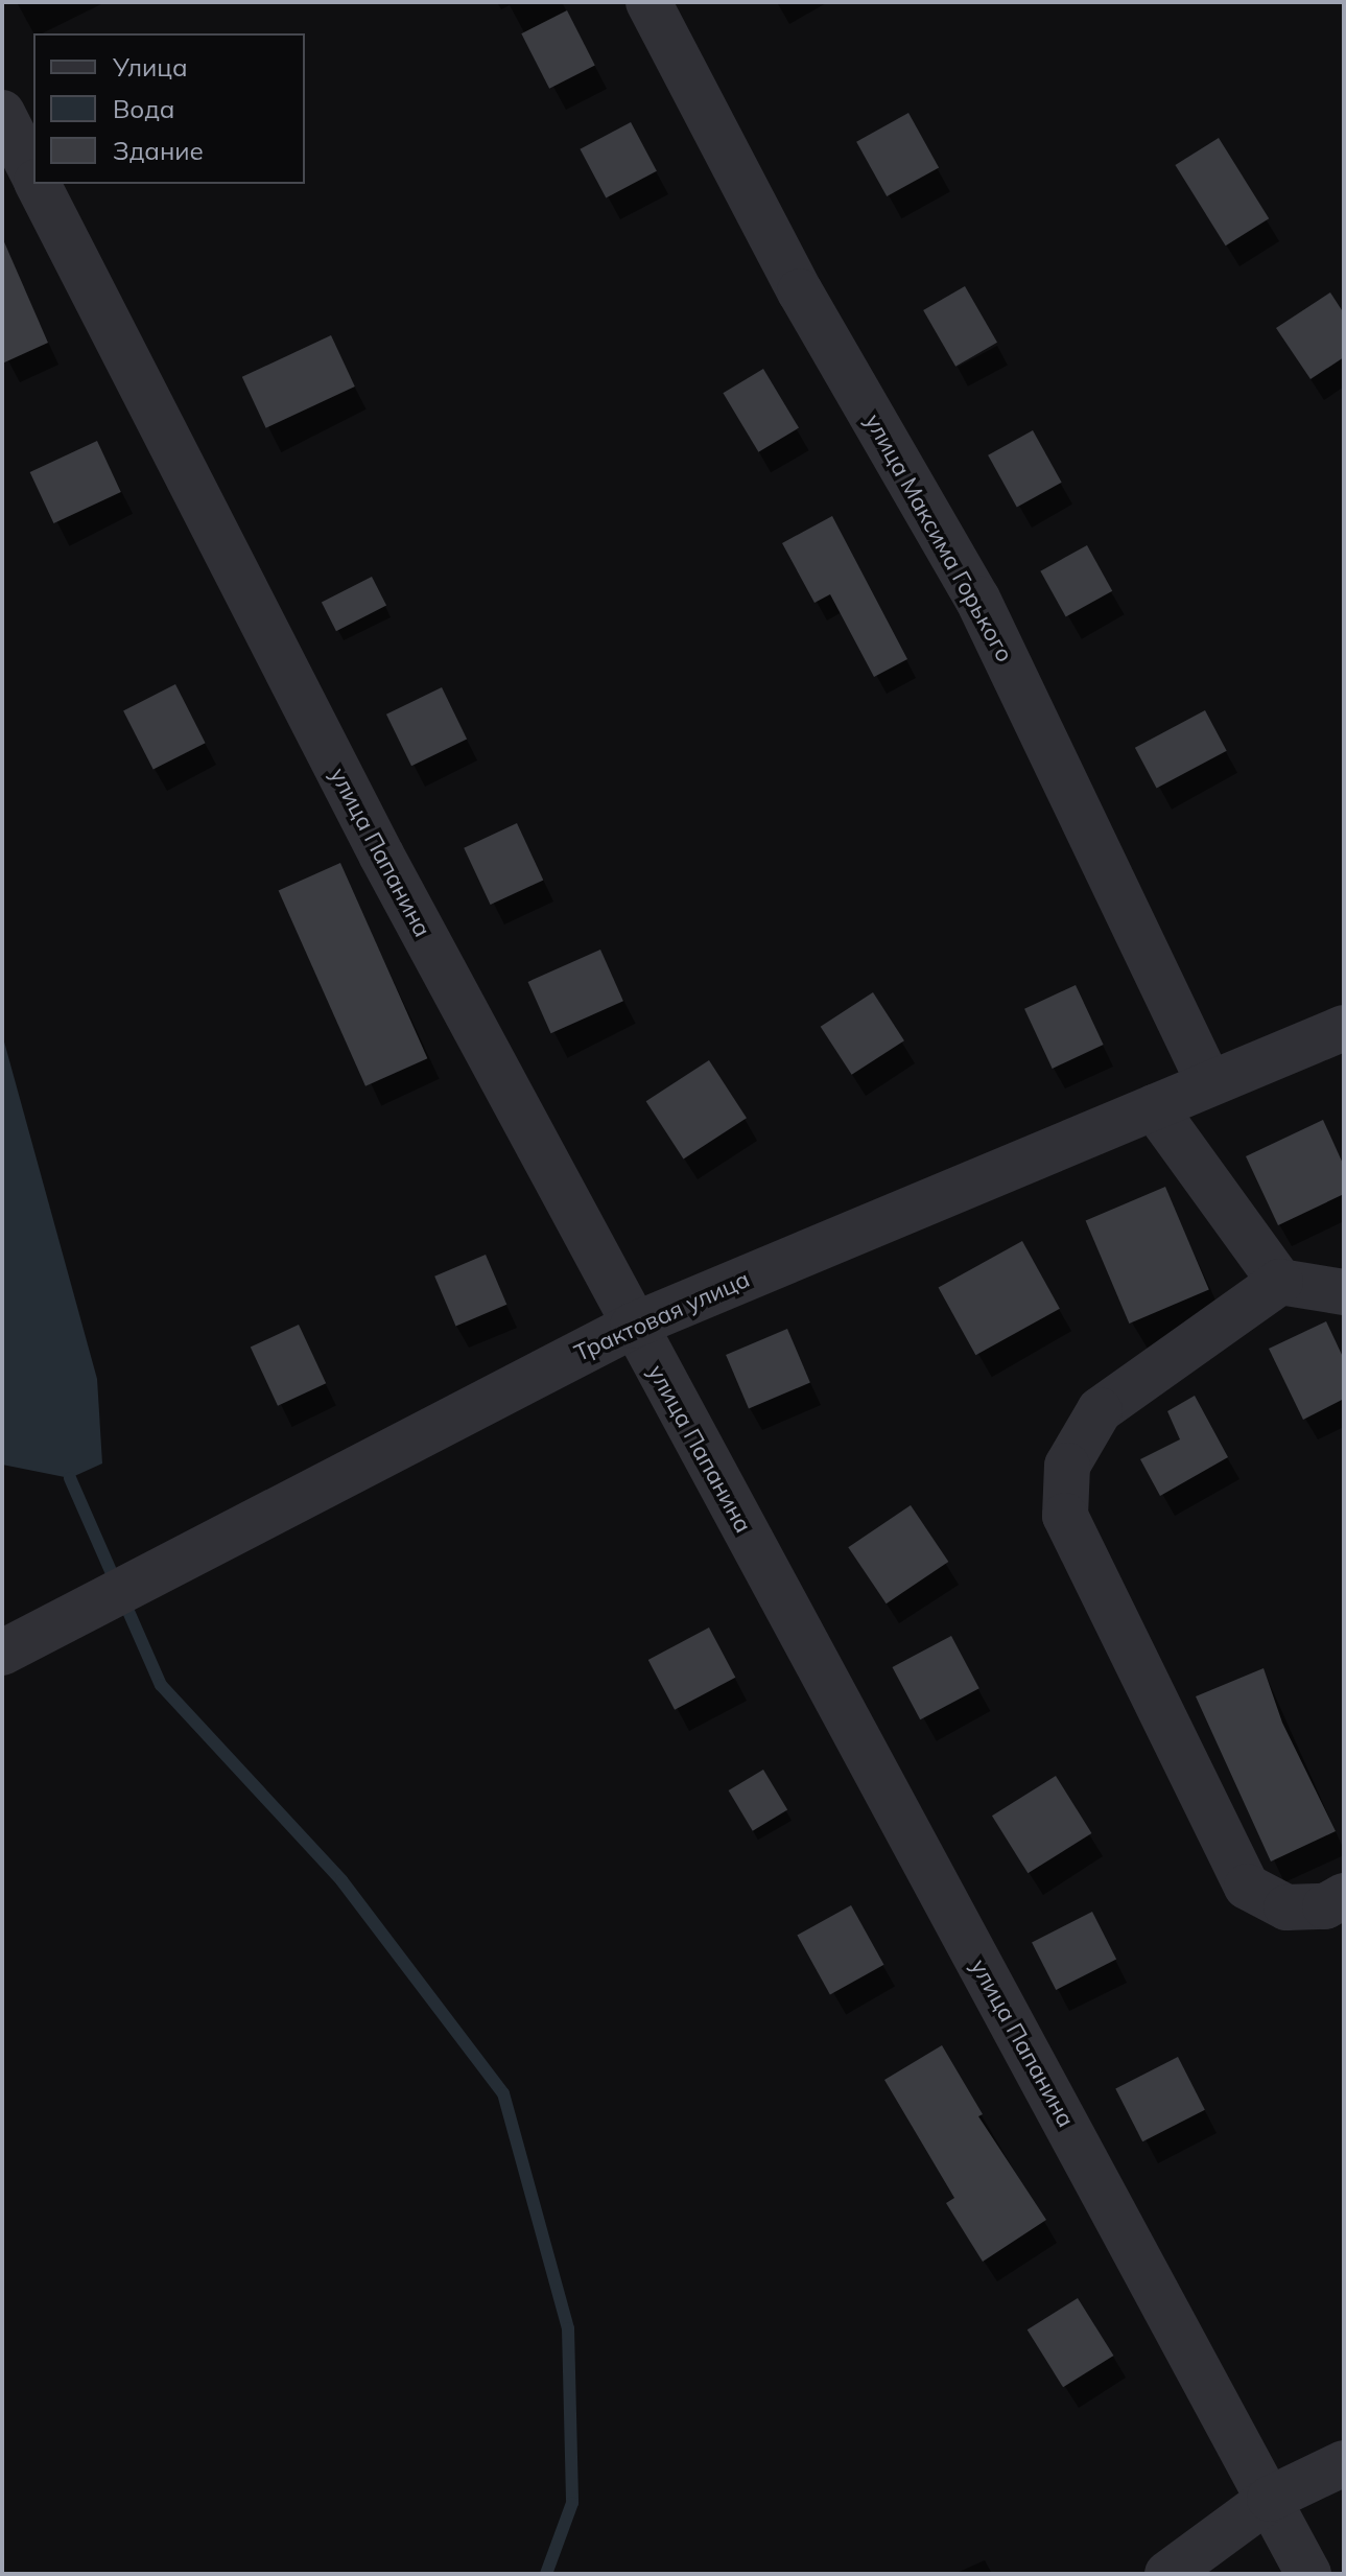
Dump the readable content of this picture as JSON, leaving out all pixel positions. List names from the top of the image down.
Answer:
{
  "streets": {
    "street": ["улица Максима Горького", "улица Папанина", "Трактовая улица"]
  },
  "crossings": [
    ["улица Максима Горького", "Трактовая улица"],
    ["улица Папанина", "Трактовая улица"]
  ],
  "legend": ["Улица", "Вода", "Здание"]
}
